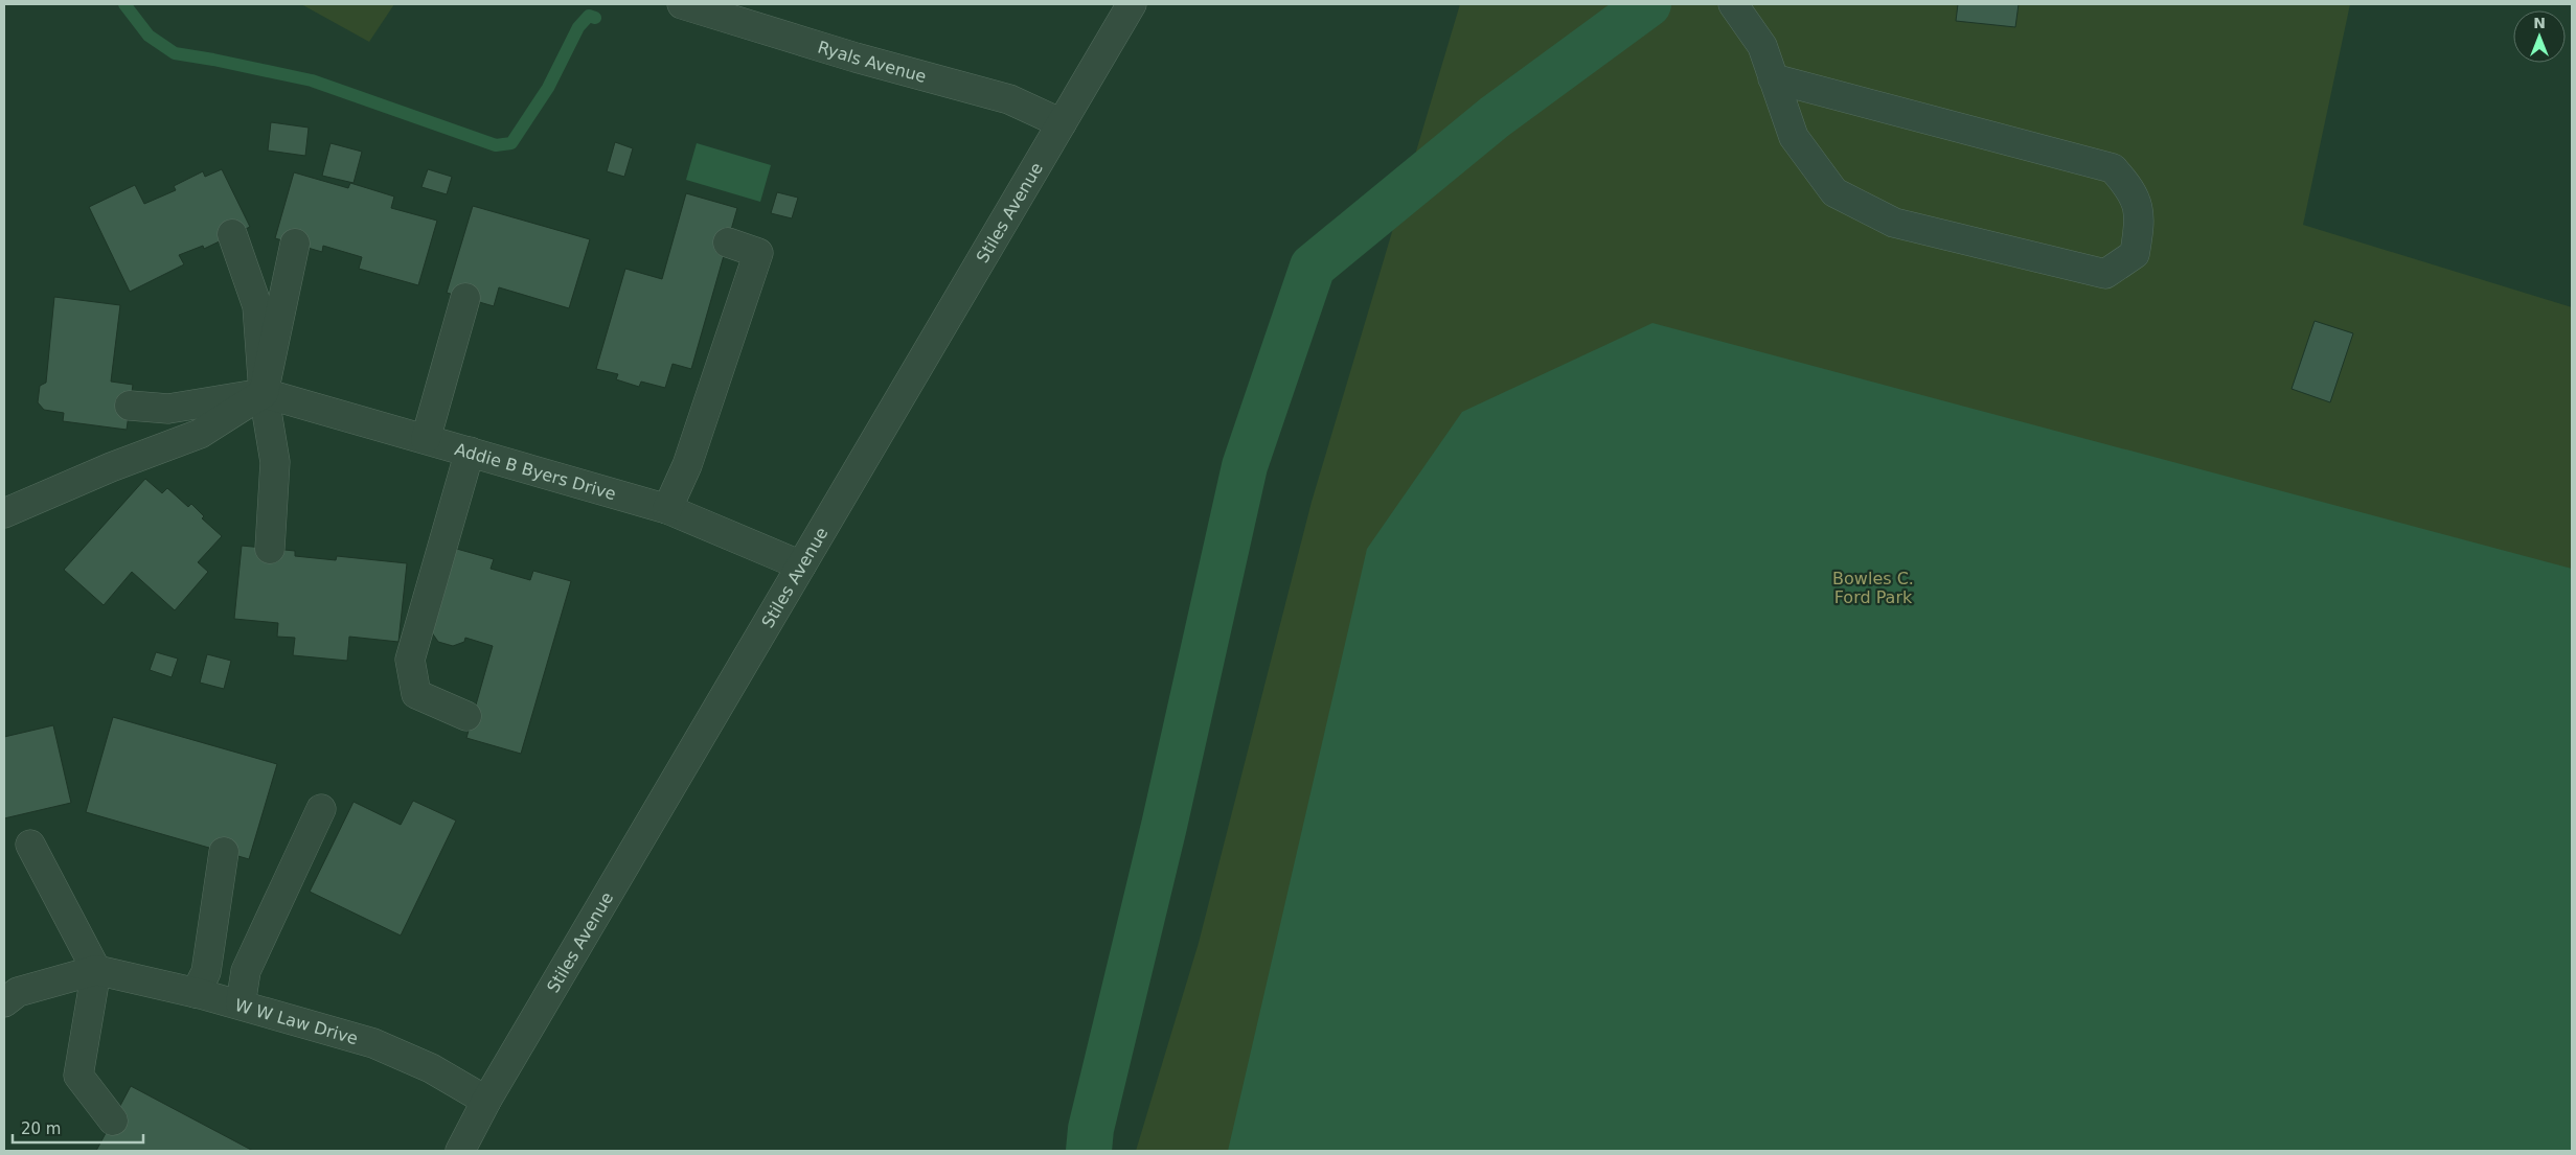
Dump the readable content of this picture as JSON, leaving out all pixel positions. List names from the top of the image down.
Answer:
{
  "streets": {
    "street": [
      "Ryals Avenue",
      "Stiles Avenue",
      "Addie B Byers Drive",
      "W W Law Drive"
    ]
  },
  "crossings": [
    ["Ryals Avenue", "Stiles Avenue"],
    ["Stiles Avenue", "Addie B Byers Drive"],
    ["Stiles Avenue", "W W Law Drive"]
  ],
  "parks": ["Bowles C. Ford Park"],
  "scale_bar": "20 m",
  "north": "top"
}
